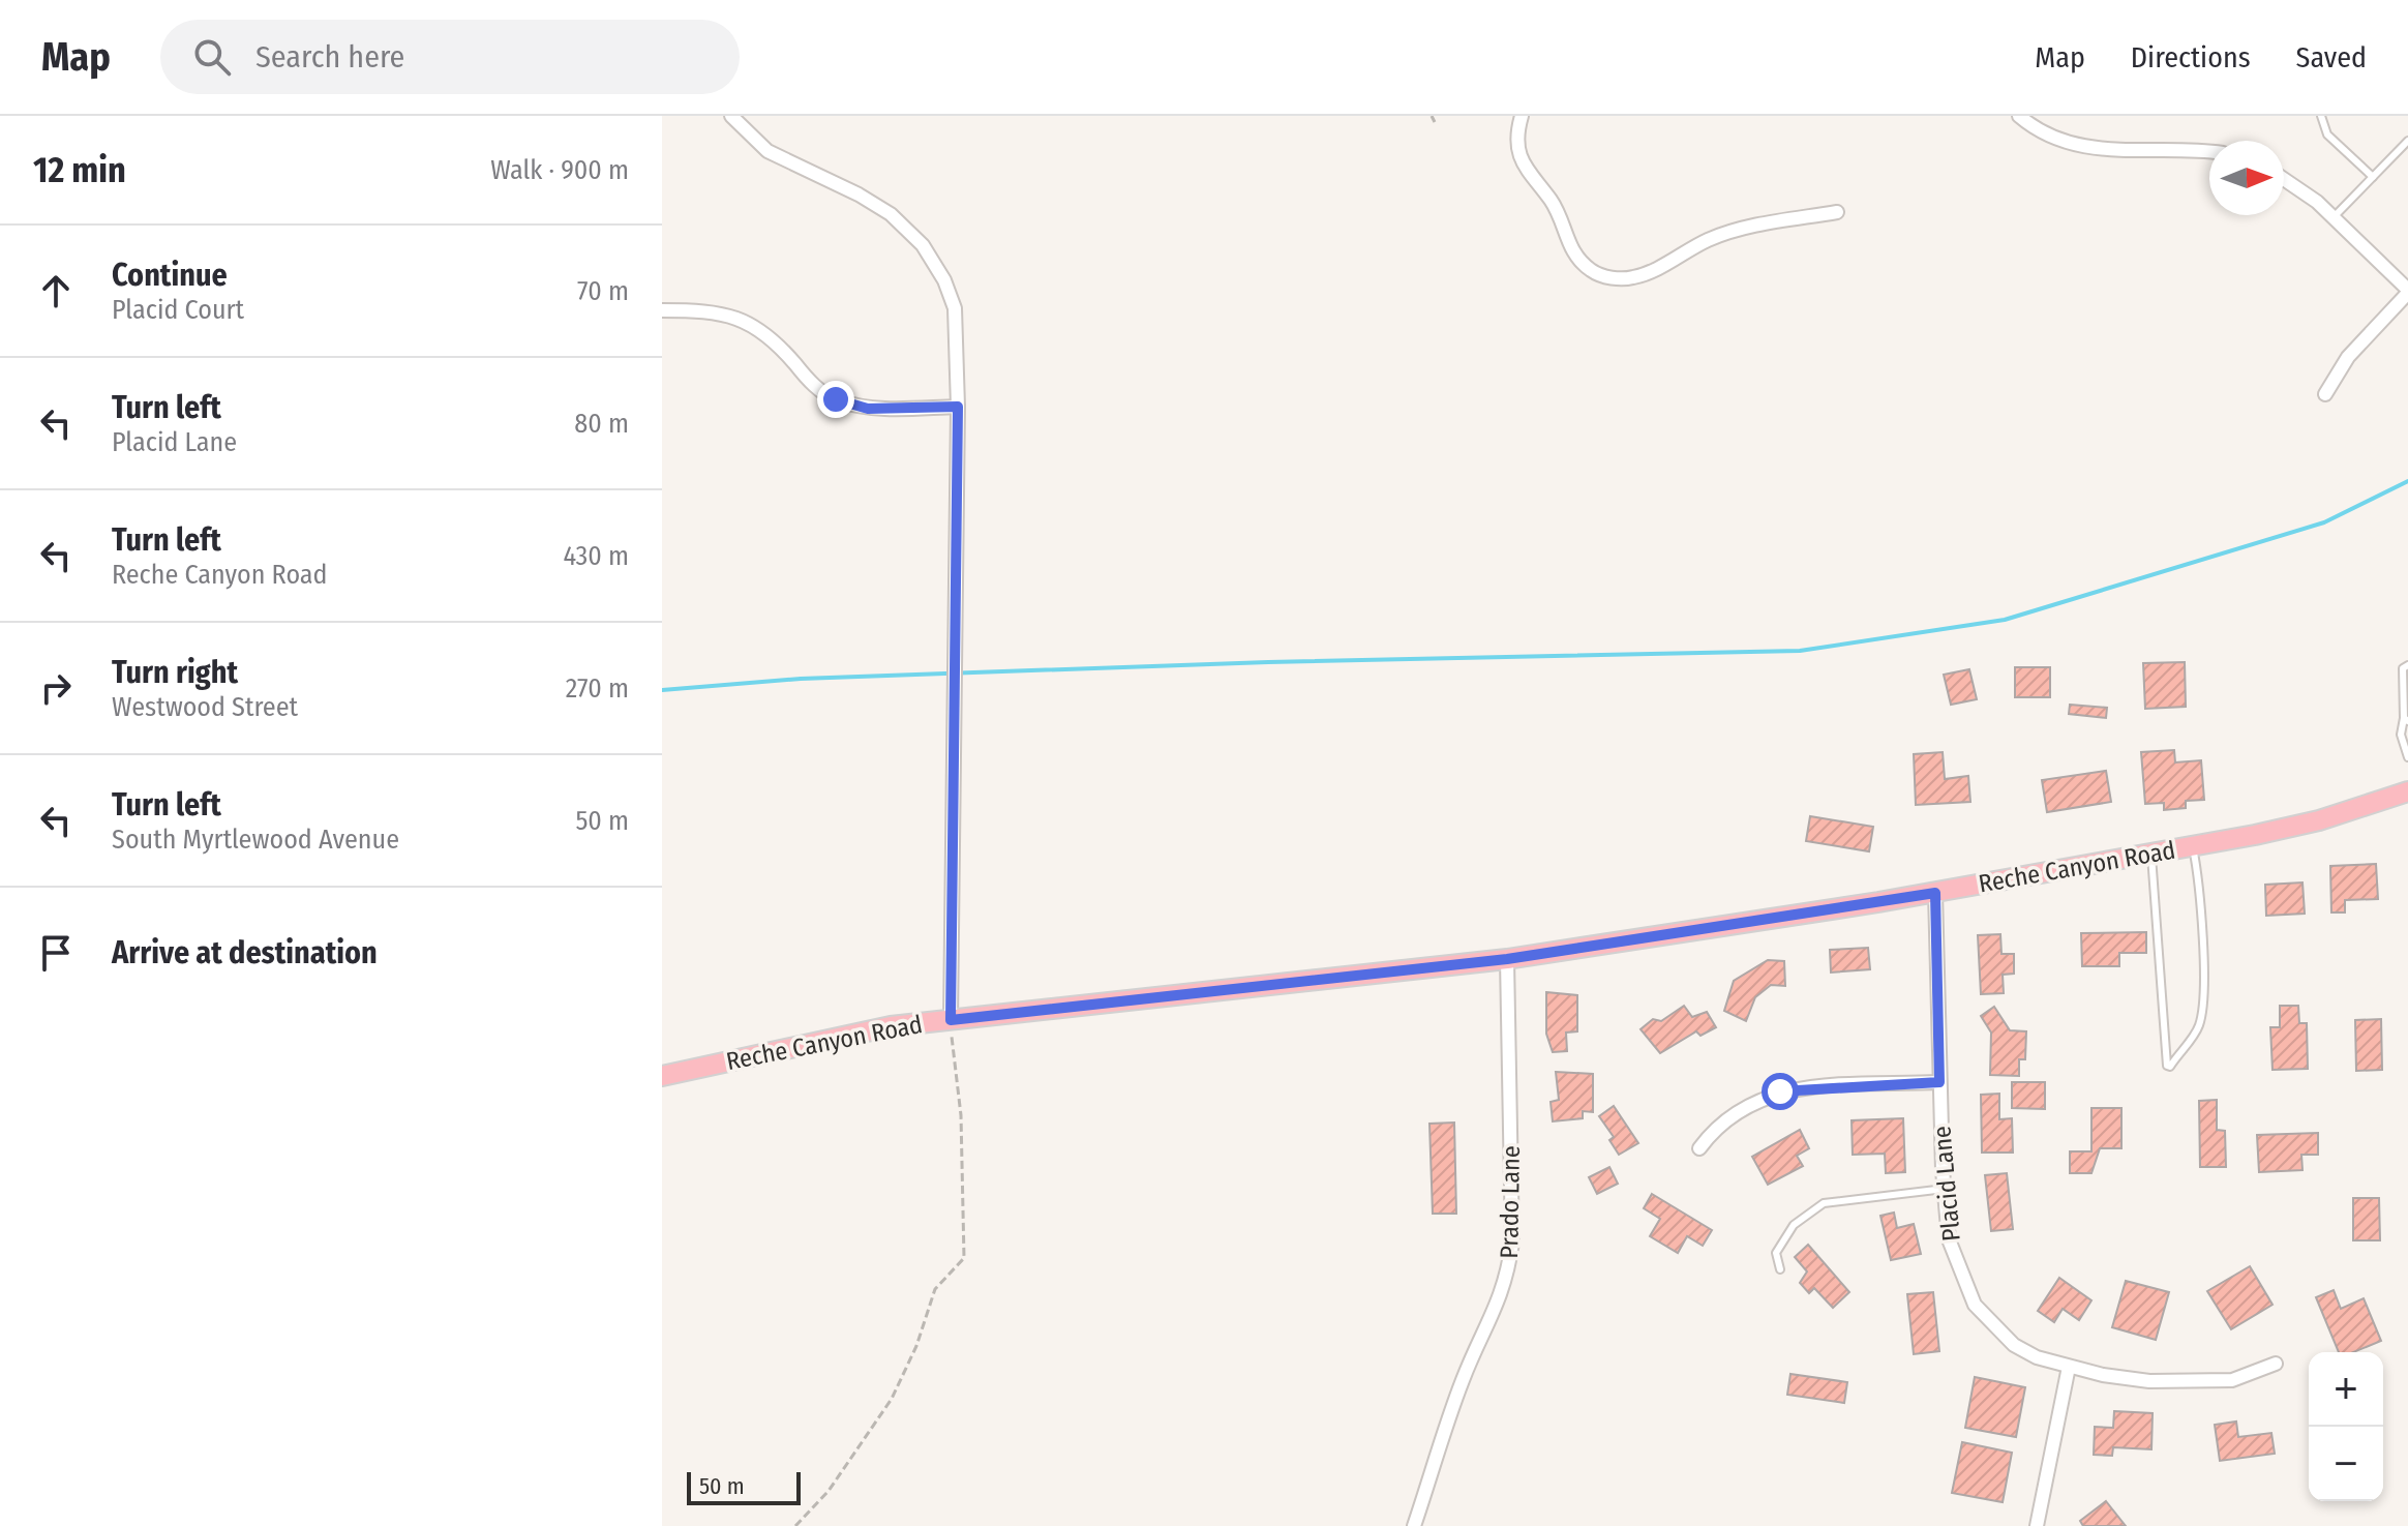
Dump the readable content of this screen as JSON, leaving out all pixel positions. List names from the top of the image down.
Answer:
{
  "streets": {
    "main road": ["Reche Canyon Road"],
    "street": ["Placid Lane", "Prado Lane"]
  },
  "crossings": [
    ["Reche Canyon Road", "Placid Lane"],
    ["Reche Canyon Road", "Prado Lane"]
  ],
  "scale_bar": "50 m",
  "north": "right",
  "page": {
    "header": "Map",
    "search": "Search here",
    "nav": ["Map", "Directions", "Saved"],
    "heading": ["12 min", "Walk · 900 m"],
    "list": [
      ["Continue", "Placid Court", "70 m"],
      ["Turn left", "Placid Lane", "80 m"],
      ["Turn left", "Reche Canyon Road", "430 m"],
      ["Turn right", "Westwood Street", "270 m"],
      ["Turn left", "South Myrtlewood Avenue", "50 m"],
      "Arrive at destination"
    ],
    "map_buttons": ["+", "−"],
    "scale": "50 m"
  }
}
